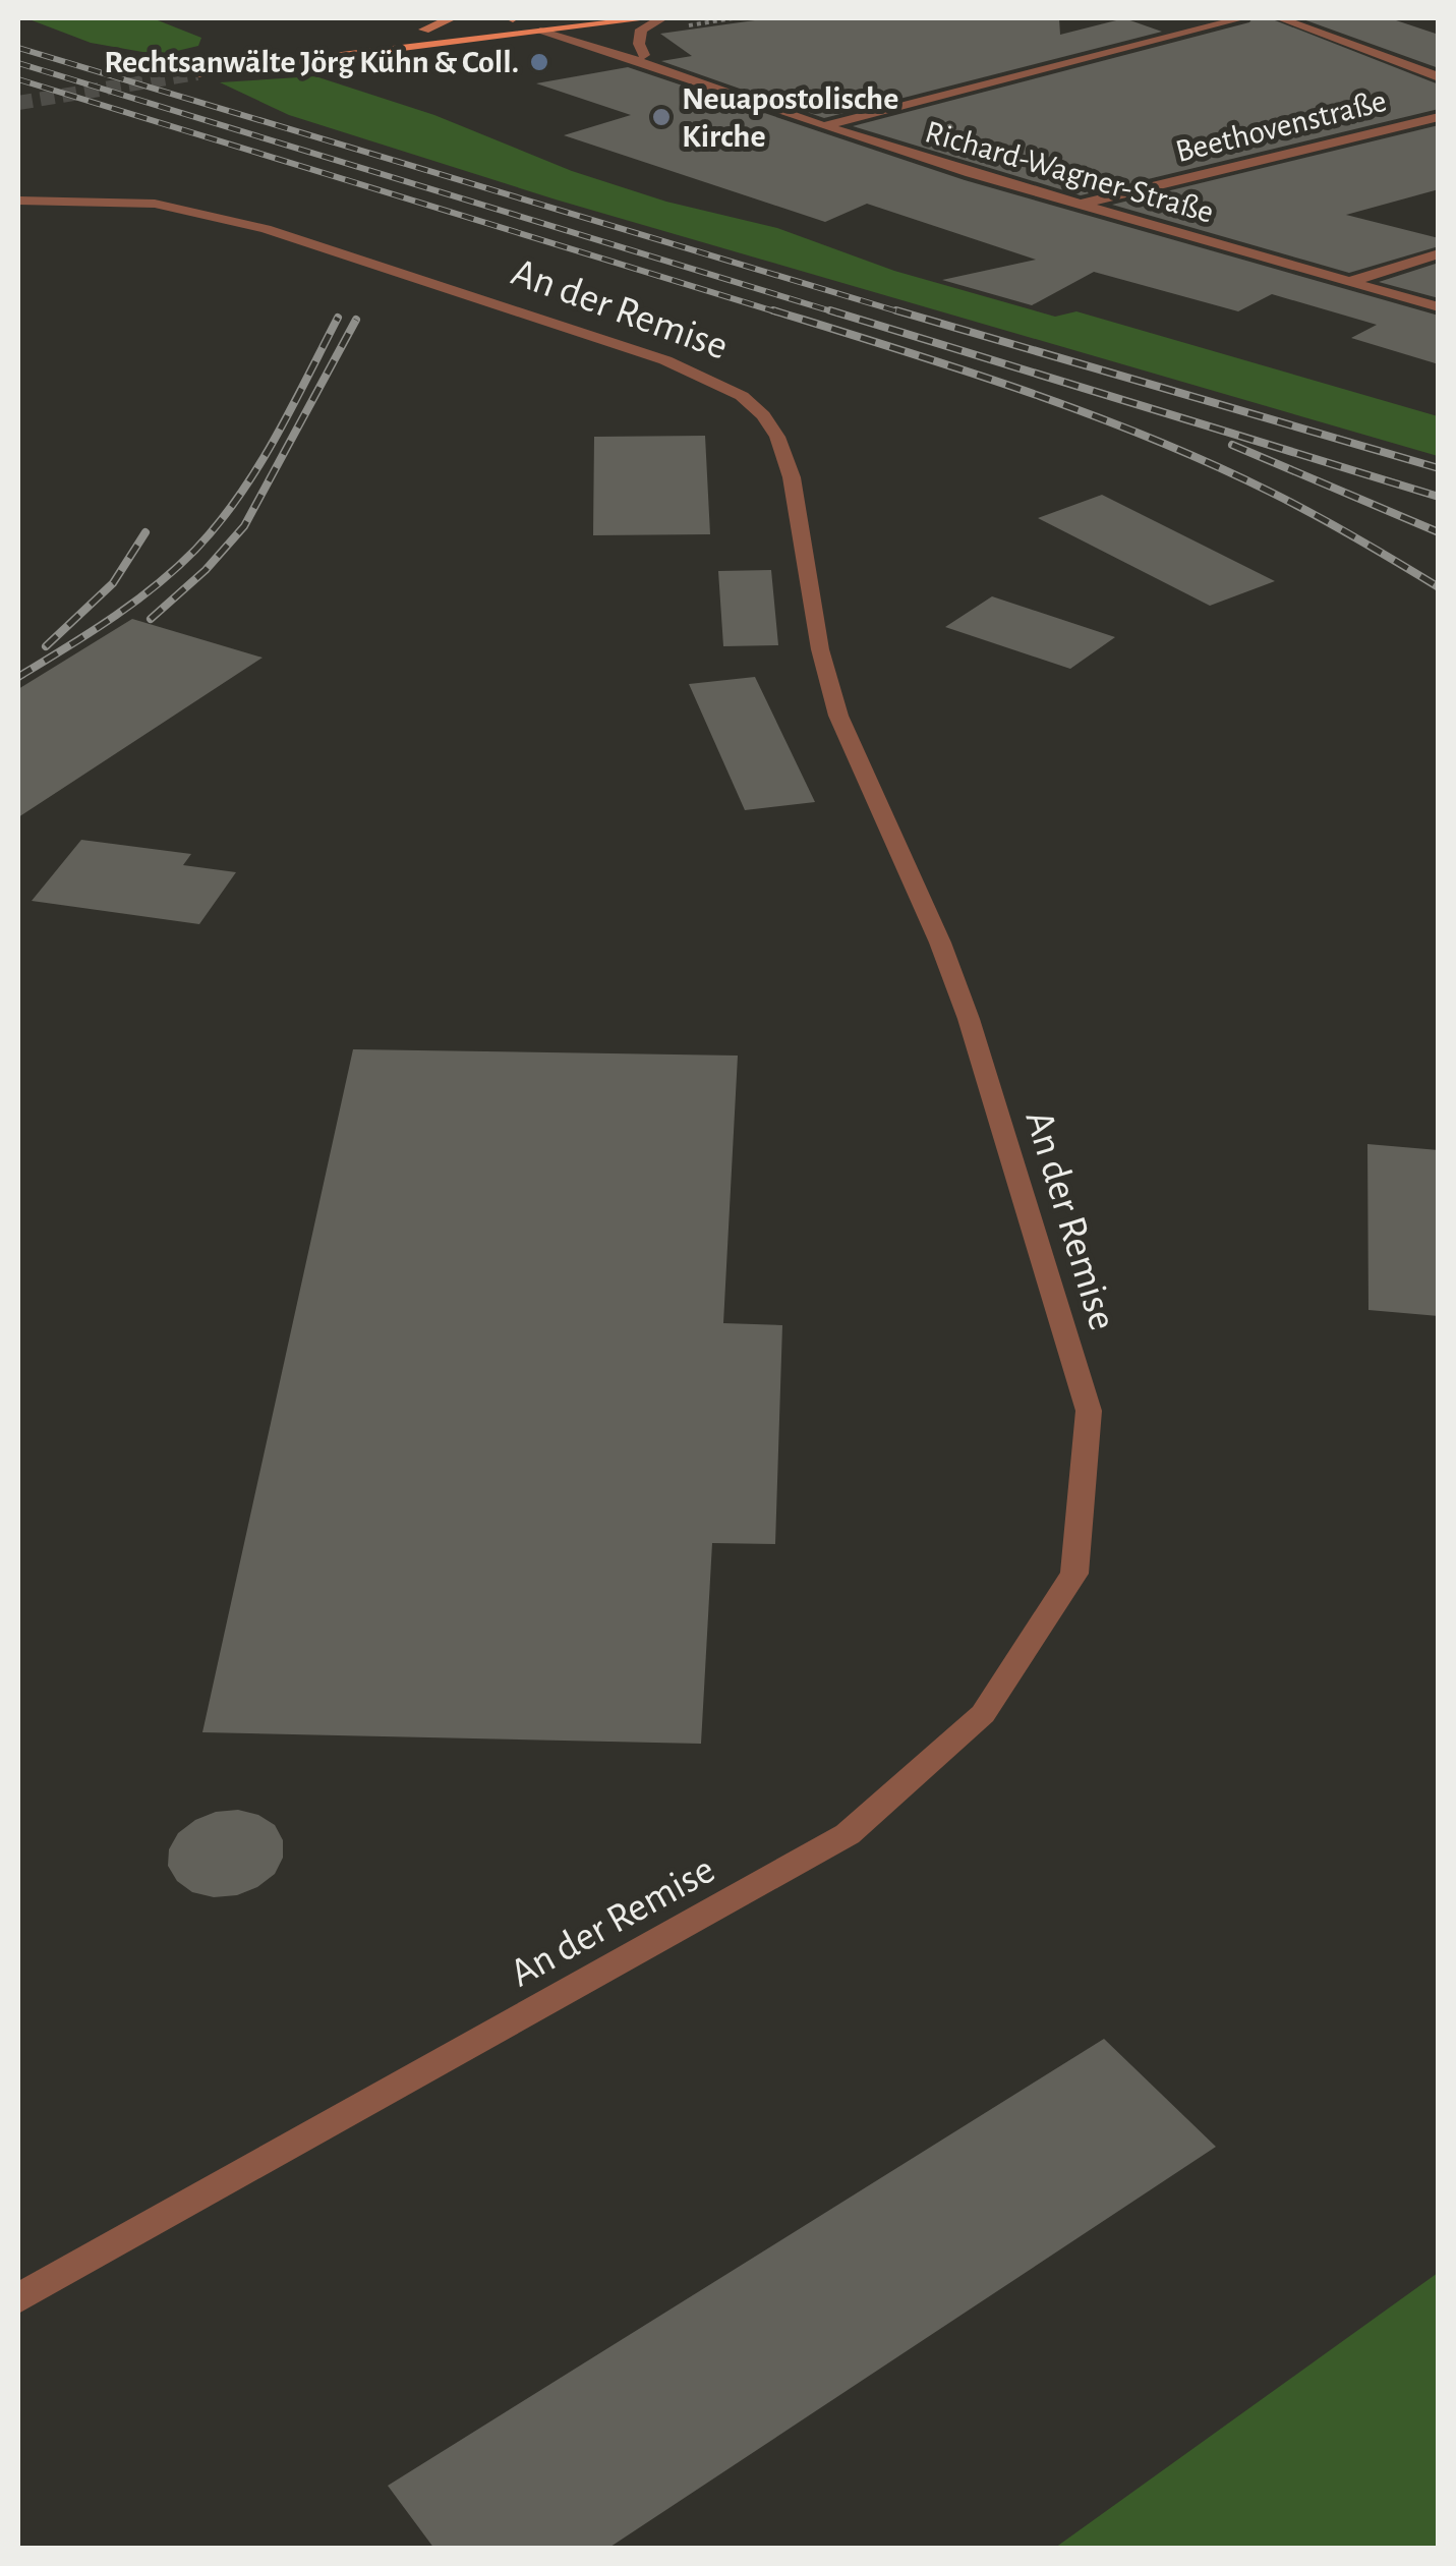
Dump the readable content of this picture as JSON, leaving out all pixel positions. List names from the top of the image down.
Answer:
{
  "streets": {
    "street": ["Beethovenstraße", "Richard-Wagner-Straße", "An der Remise"]
  },
  "crossings": [
    ["Beethovenstraße", "Richard-Wagner-Straße"]
  ],
  "places": ["Rechtsanwälte Jörg Kühn & Coll.", "Neuapostolische Kirche"]
}
